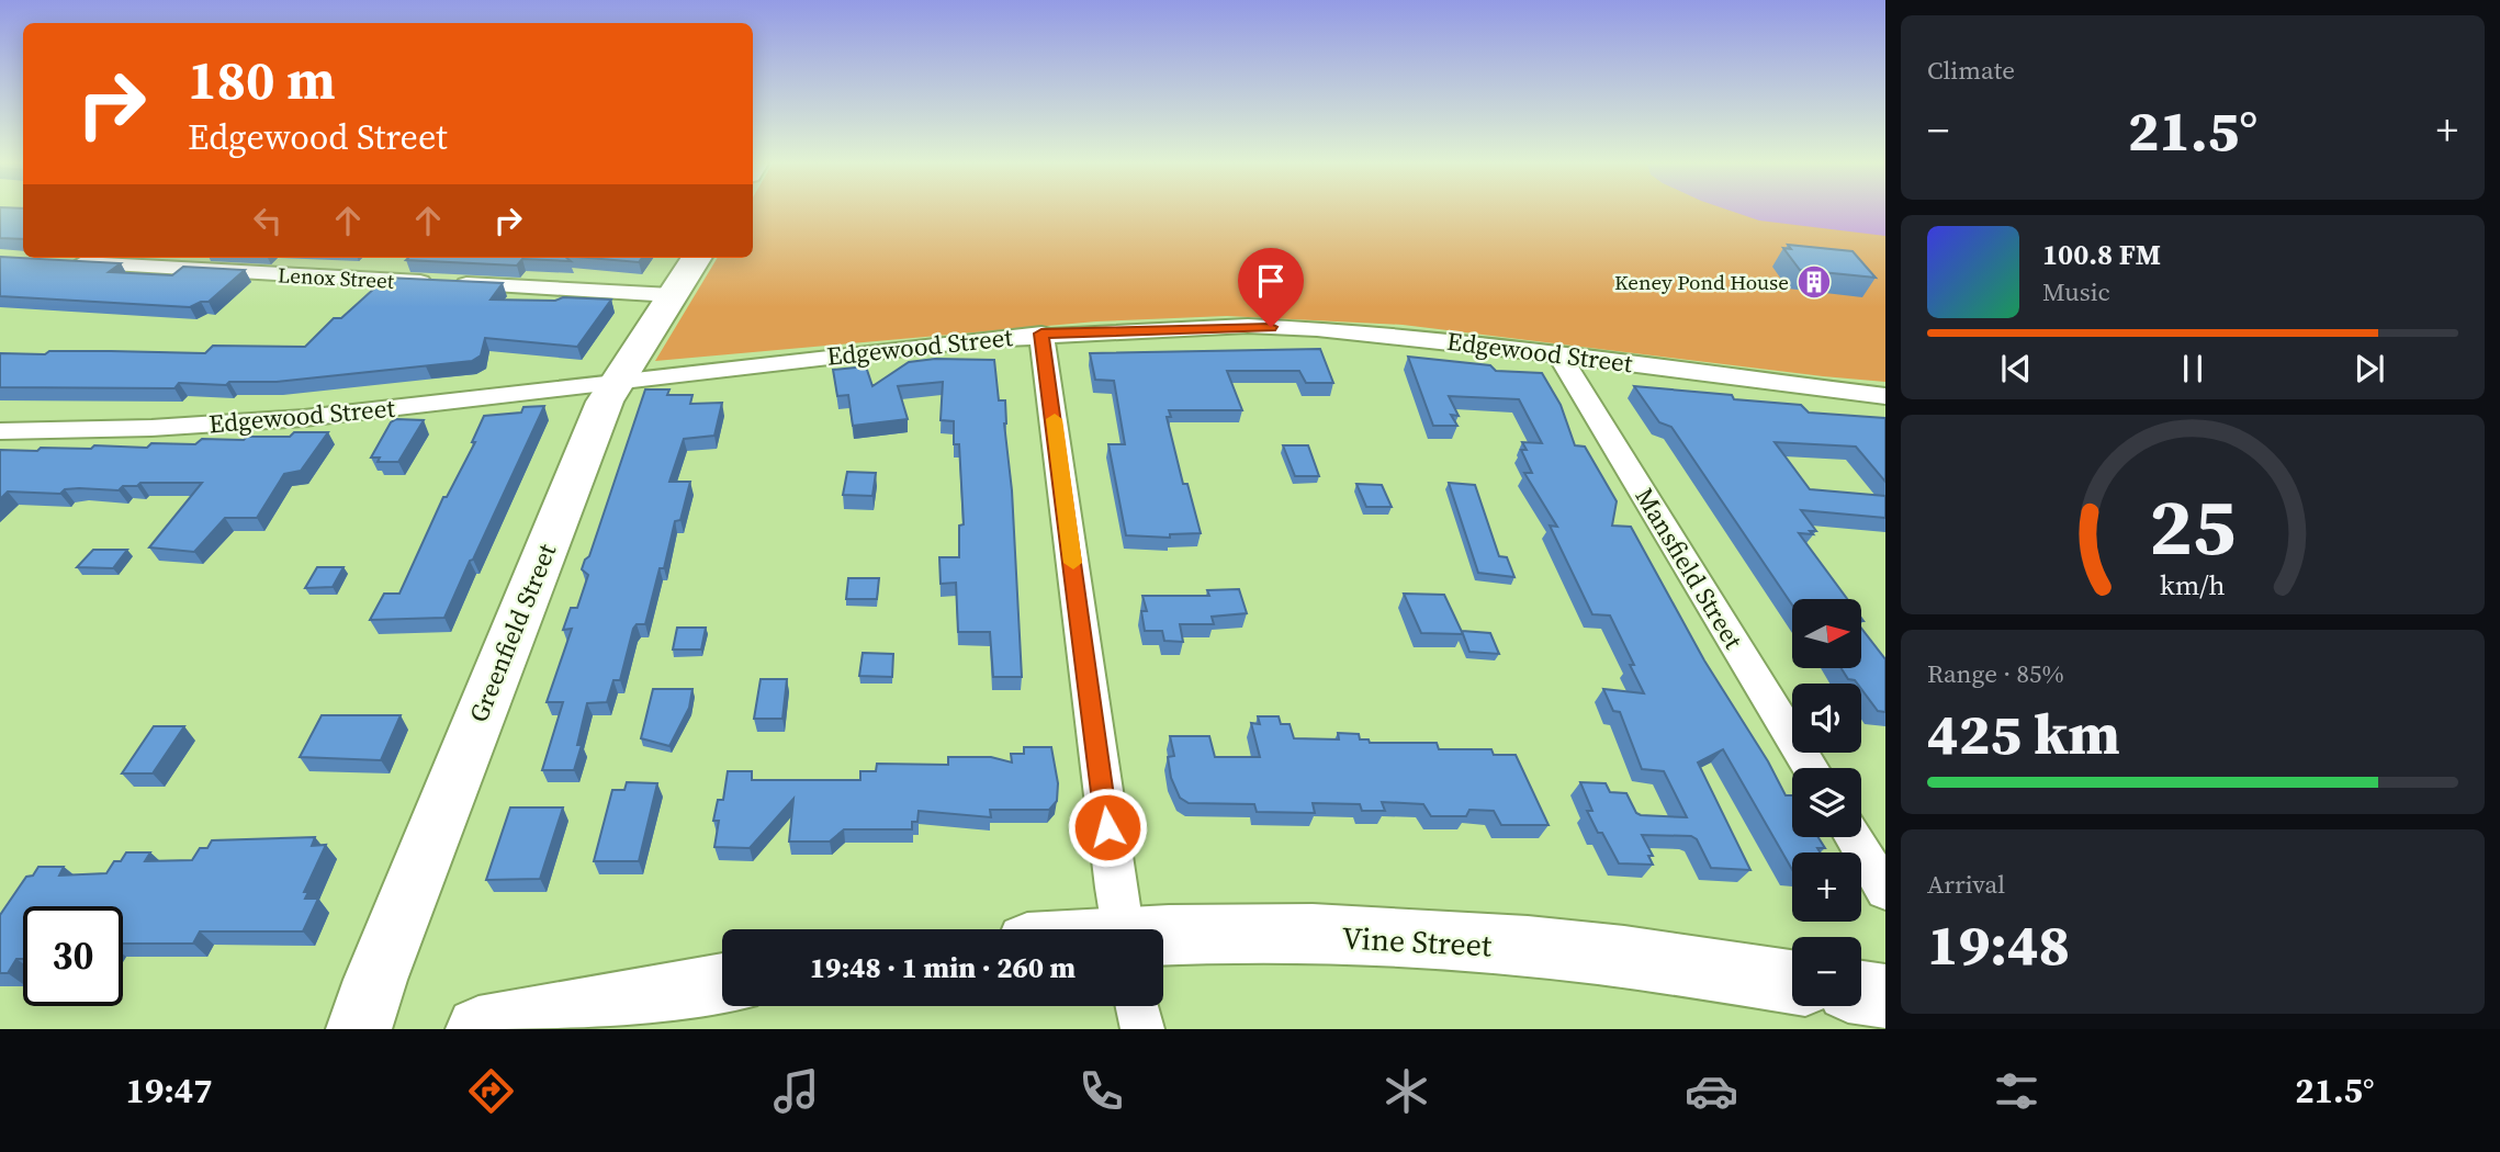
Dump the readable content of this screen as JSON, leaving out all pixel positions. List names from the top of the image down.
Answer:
{
  "streets": {
    "street": [
      "Lenox Street",
      "Edgewood Street",
      "Mansfield Street",
      "Greenfield Street",
      "Vine Street"
    ]
  },
  "crossings": [
    ["Lenox Street", "Greenfield Street"],
    ["Edgewood Street", "Mansfield Street"],
    ["Edgewood Street", "Greenfield Street"]
  ],
  "places": {
    "building": ["Keney Pond House"]
  },
  "north": "right",
  "page": {
    "tile": [
      "Climate",
      ["Range · 85%", "425 km"],
      ["Arrival", "19:48"]
    ],
    "turn": ["180 m", "Edgewood Street"],
    "heat": ["−", "21.5°", "+"],
    "song": ["100.8 FM", "Music"],
    "map_buttons": ["+", "−"],
    "limit": "30",
    "trip": "19:48 · 1 min · 260 m",
    "tabs": ["19:47", "21.5°"],
    "gauge": ["25", "km/h"]
  }
}
